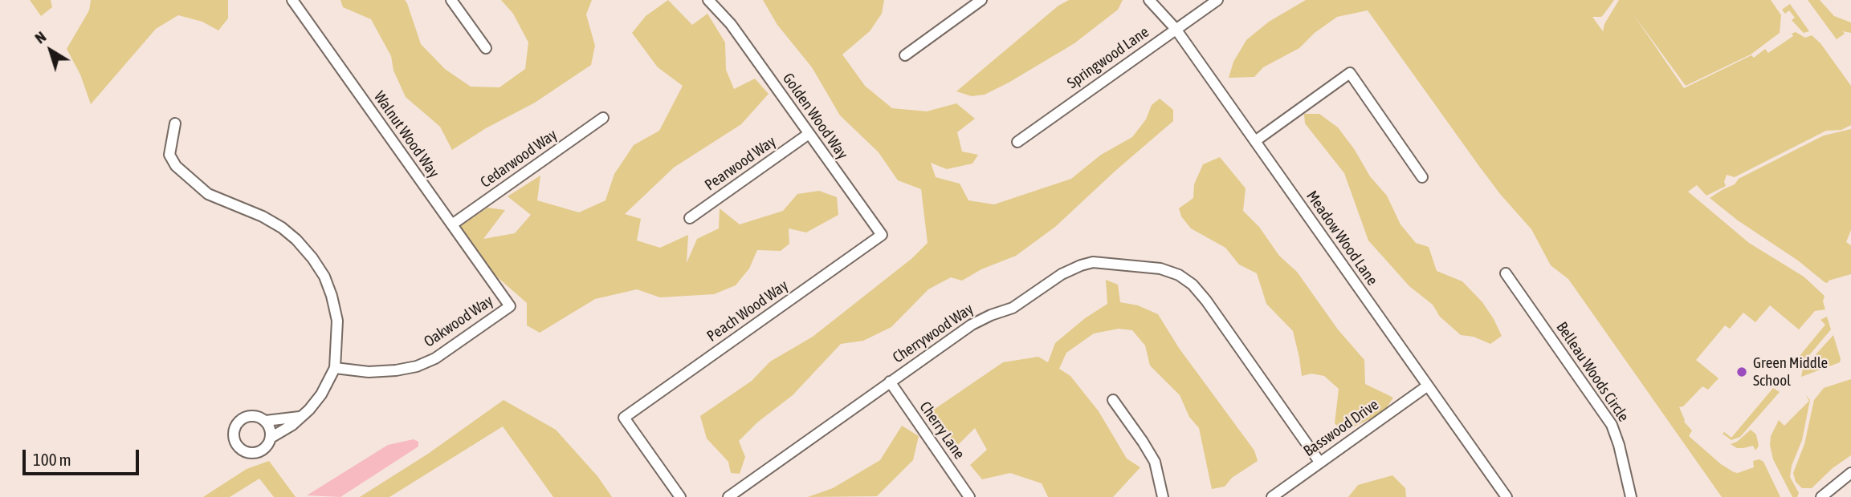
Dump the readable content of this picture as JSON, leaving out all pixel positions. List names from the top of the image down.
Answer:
{
  "streets": {
    "street": [
      "Springwood Lane",
      "Golden Wood Way",
      "Walnut Wood Way",
      "Cedarwood Way",
      "Pearwood Way",
      "Meadow Wood Lane",
      "Peach Wood Way",
      "Oakwood Way",
      "Cherrywood Way",
      "Belleau Woods Circle",
      "Basswood Drive",
      "Cherry Lane"
    ]
  },
  "crossings": [
    ["Springwood Lane", "Meadow Wood Lane"],
    ["Golden Wood Way", "Pearwood Way"],
    ["Golden Wood Way", "Peach Wood Way"],
    ["Walnut Wood Way", "Cedarwood Way"],
    ["Walnut Wood Way", "Oakwood Way"],
    ["Meadow Wood Lane", "Basswood Drive"],
    ["Cherrywood Way", "Basswood Drive"],
    ["Cherrywood Way", "Cherry Lane"]
  ],
  "places": ["Green Middle School"],
  "scale_bar": "100 m",
  "north": "top left"
}
